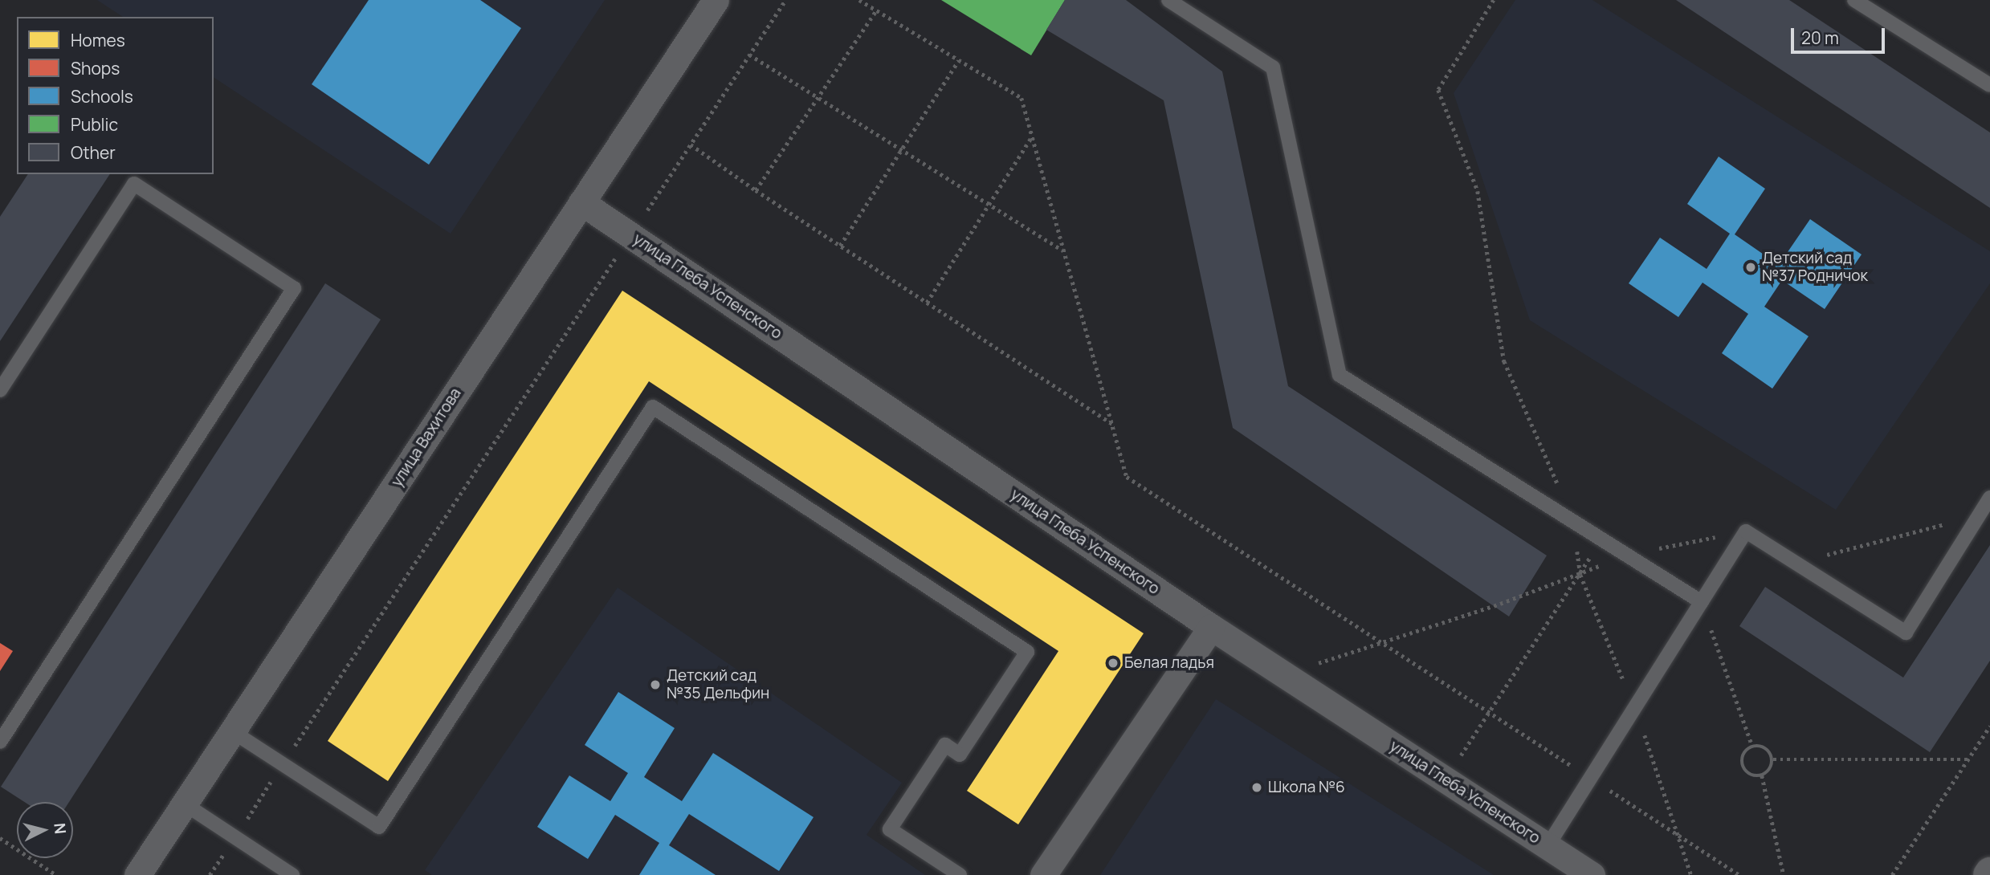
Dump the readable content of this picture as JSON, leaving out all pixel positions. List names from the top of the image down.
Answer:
{
  "streets": {
    "street": ["улица Глеба Успенского", "улица Вахитова"]
  },
  "crossings": [
    ["улица Глеба Успенского", "улица Вахитова"]
  ],
  "places": [
    "Детский сад №37 Родничок",
    "Белая ладья",
    "Детский сад №35 Дельфин",
    "Школа №6"
  ],
  "legend": [
    "Homes",
    "Shops",
    "Schools",
    "Public",
    "Other"
  ],
  "scale_bar": "20 m",
  "north": "right"
}
